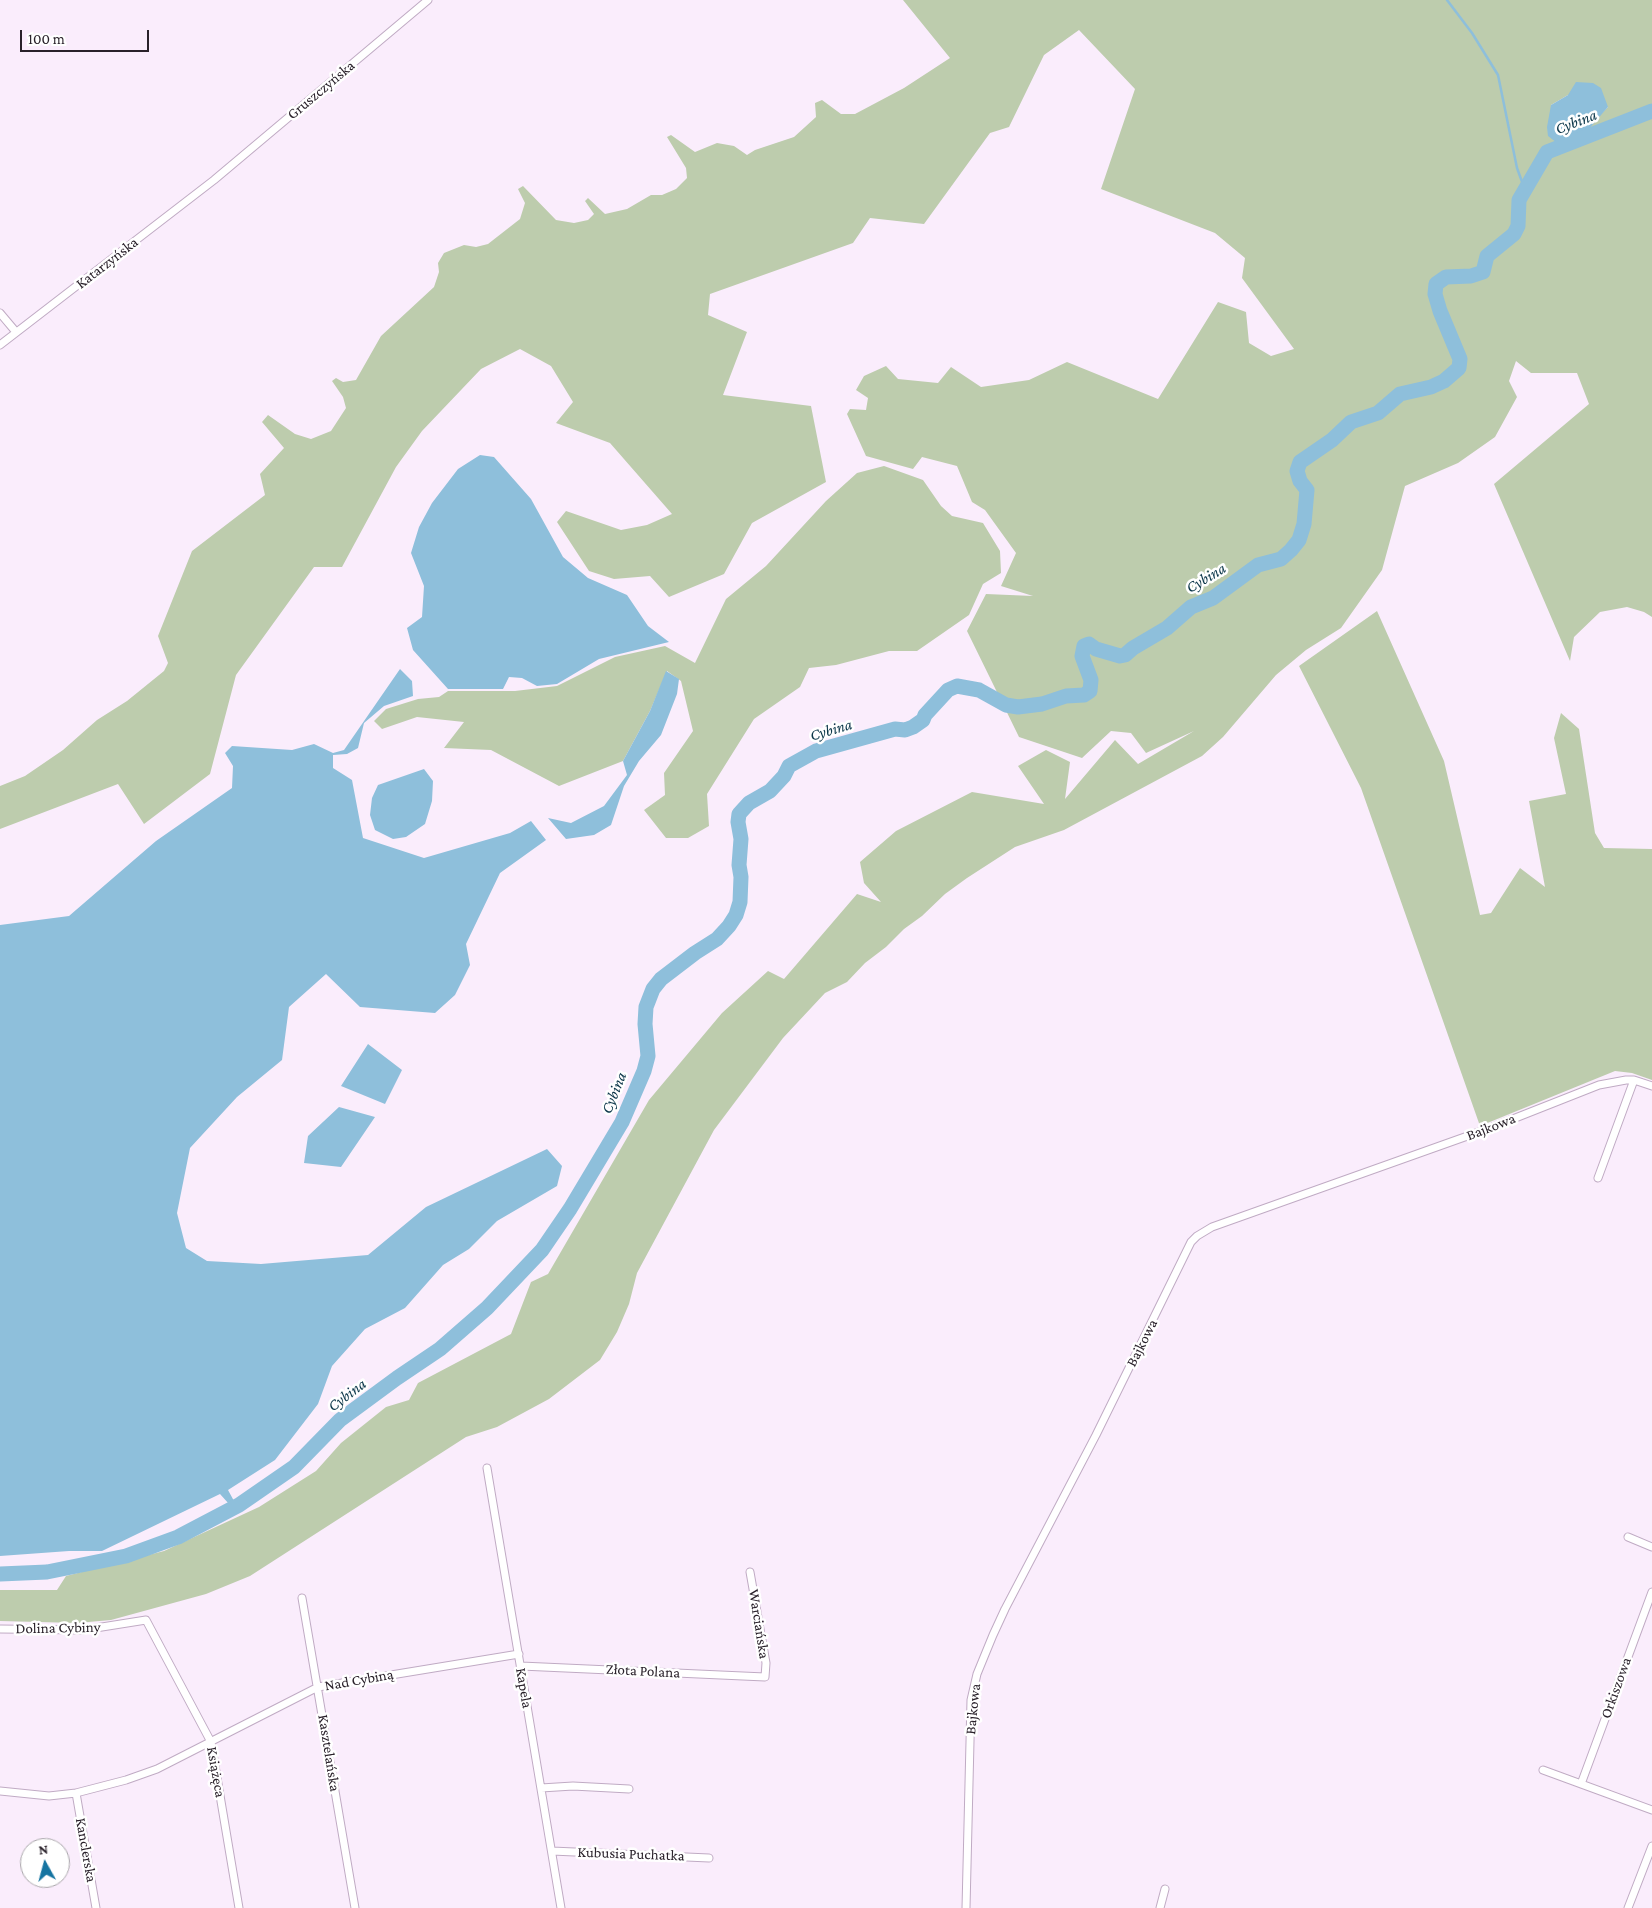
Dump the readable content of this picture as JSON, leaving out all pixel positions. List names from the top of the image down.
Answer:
{
  "streets": {
    "street": [
      "Gruszczyńska",
      "Katarzyńska",
      "Bajkowa",
      "Warciańska",
      "Dolina Cybiny",
      "Złota Polana",
      "Nad Cybiną",
      "Kapela",
      "Orkiszowa",
      "Kasztelańska",
      "Książęca",
      "Kanclerska",
      "Kubusia Puchatka"
    ]
  },
  "crossings": [
    ["Gruszczyńska", "Katarzyńska"],
    ["Warciańska", "Złota Polana"],
    ["Dolina Cybiny", "Książęca"],
    ["Złota Polana", "Kapela"],
    ["Nad Cybiną", "Kapela"],
    ["Nad Cybiną", "Kasztelańska"],
    ["Nad Cybiną", "Książęca"],
    ["Nad Cybiną", "Kanclerska"],
    ["Kapela", "Kubusia Puchatka"]
  ],
  "water": ["Cybina"],
  "scale_bar": "100 m",
  "north": "top"
}
